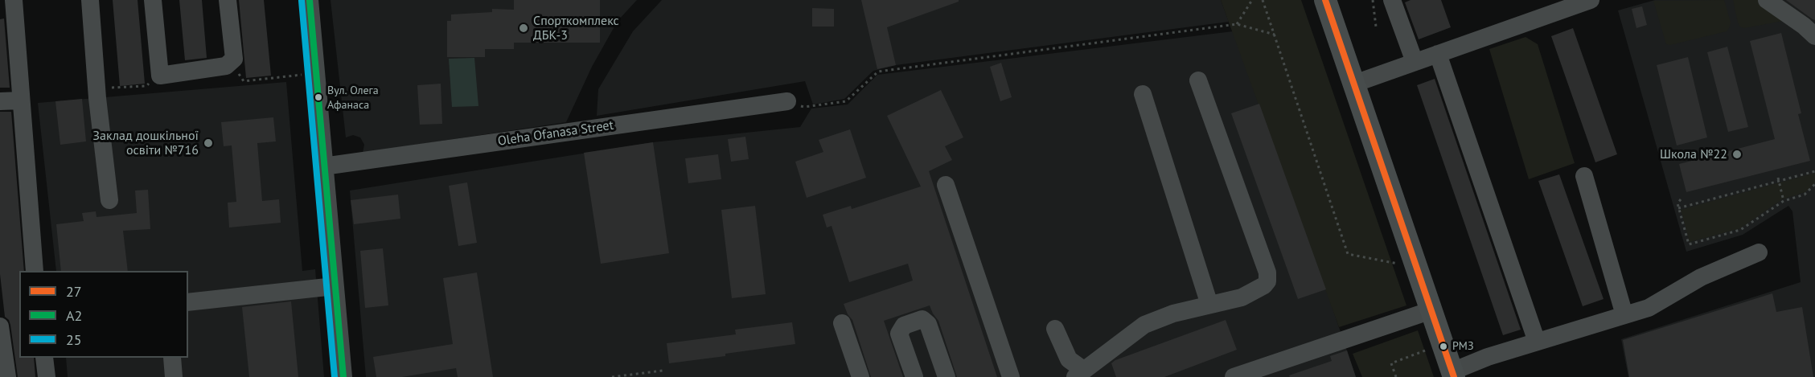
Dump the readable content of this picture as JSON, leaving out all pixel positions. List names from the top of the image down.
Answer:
{
  "streets": {
    "street": ["Oleha Ofanasa Street"]
  },
  "places": [
    "Спорткомплекс ДБК-3",
    "Вул. Олега Афанаса",
    "Заклад дошкільної освіти №716",
    "Школа №22",
    "РМЗ"
  ],
  "lines": ["transit line 27", "transit line А2", "transit line 25"],
  "legend": ["27", "А2", "25"]
}
